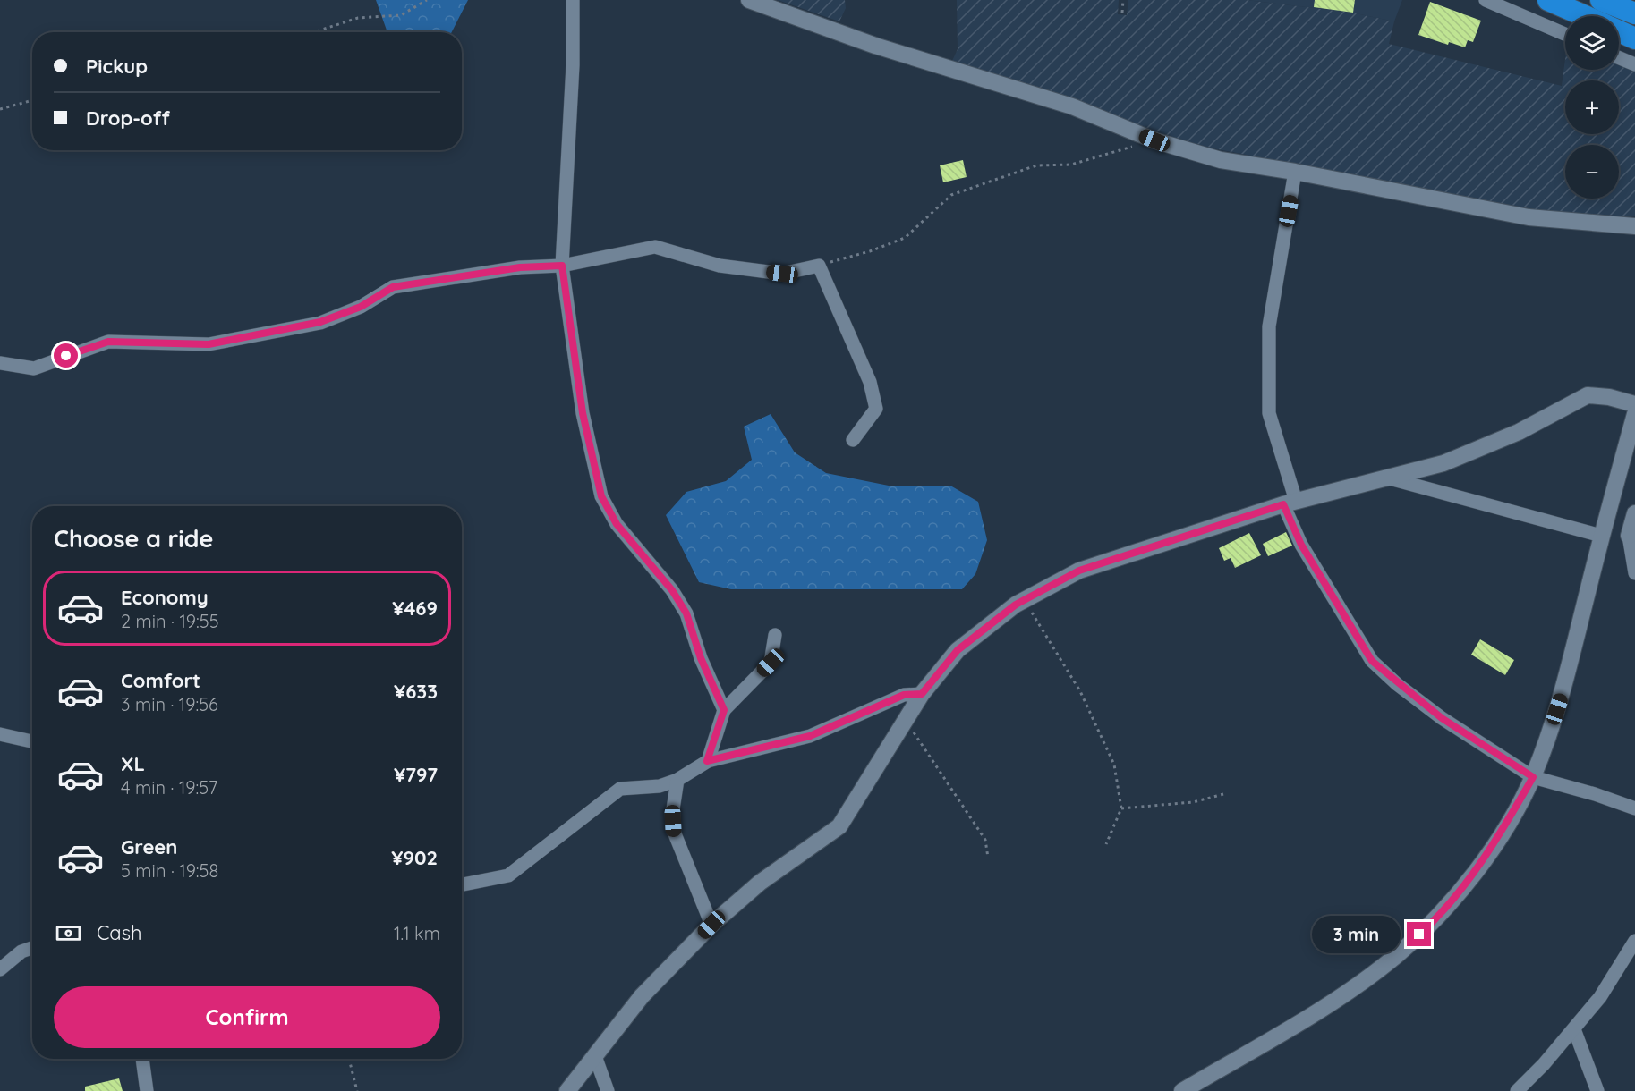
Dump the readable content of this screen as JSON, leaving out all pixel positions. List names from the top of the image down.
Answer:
{
  "page": {
    "map_buttons": ["+", "−"],
    "banner": ["Pickup", "Drop-off"],
    "heading": "Choose a ride",
    "list": [
      {
        "name": "Economy",
        "note": "2 min · 19:55",
        "value": "¥469"
      },
      {
        "name": "Comfort",
        "note": "3 min · 19:56",
        "value": "¥633"
      },
      {
        "name": "XL",
        "note": "4 min · 19:57",
        "value": "¥797"
      },
      {
        "name": "Green",
        "note": "5 min · 19:58",
        "value": "¥902"
      }
    ],
    "pay": ["Cash", "1.1 km"],
    "bubble": "3 min",
    "buttons": "Confirm"
  }
}
